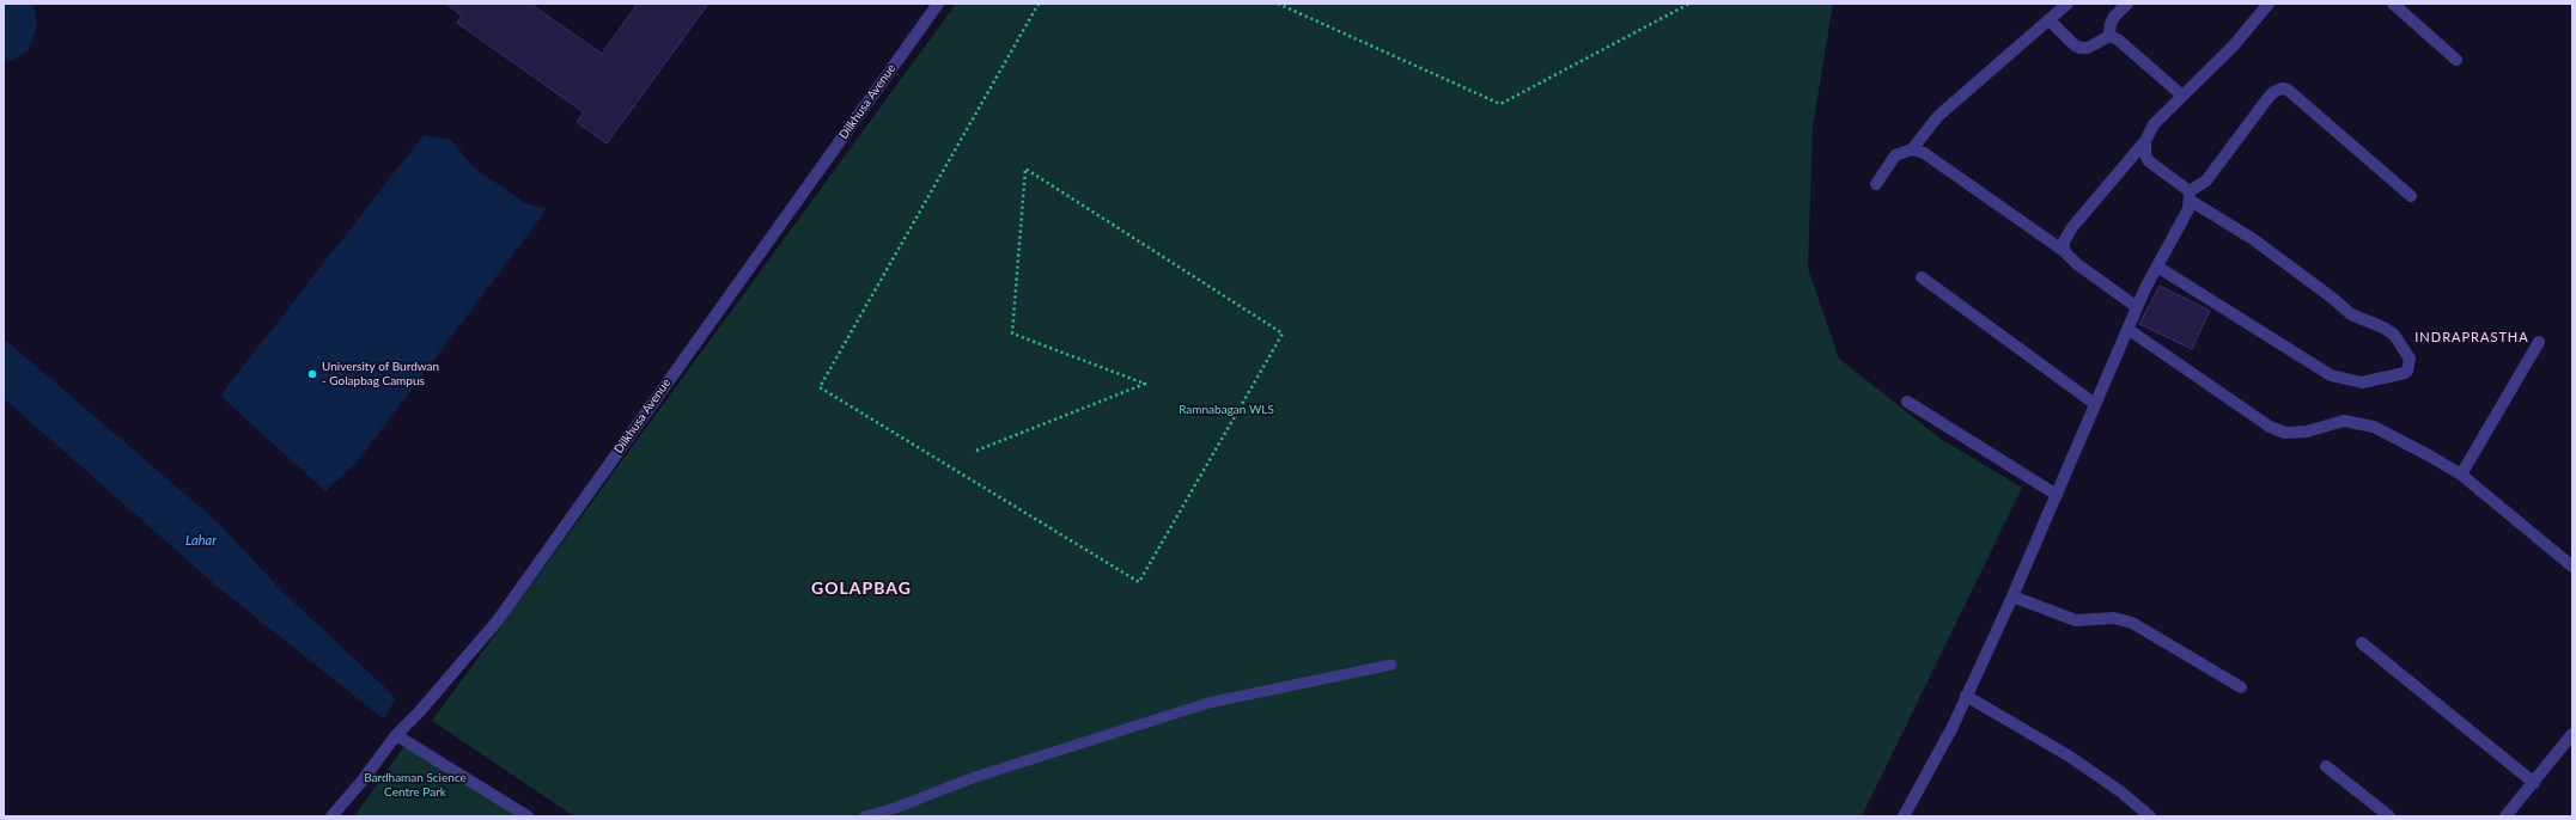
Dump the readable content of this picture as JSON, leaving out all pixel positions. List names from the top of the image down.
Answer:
{
  "streets": {
    "street": ["Dilkhusa Avenue"]
  },
  "districts": ["INDRAPRASTHA", "GOLAPBAG"],
  "water": ["Lahar"],
  "parks": ["Ramnabagan WLS", "Bardhaman Science Centre Park"],
  "places": ["University of Burdwan - Golapbag Campus"]
}
